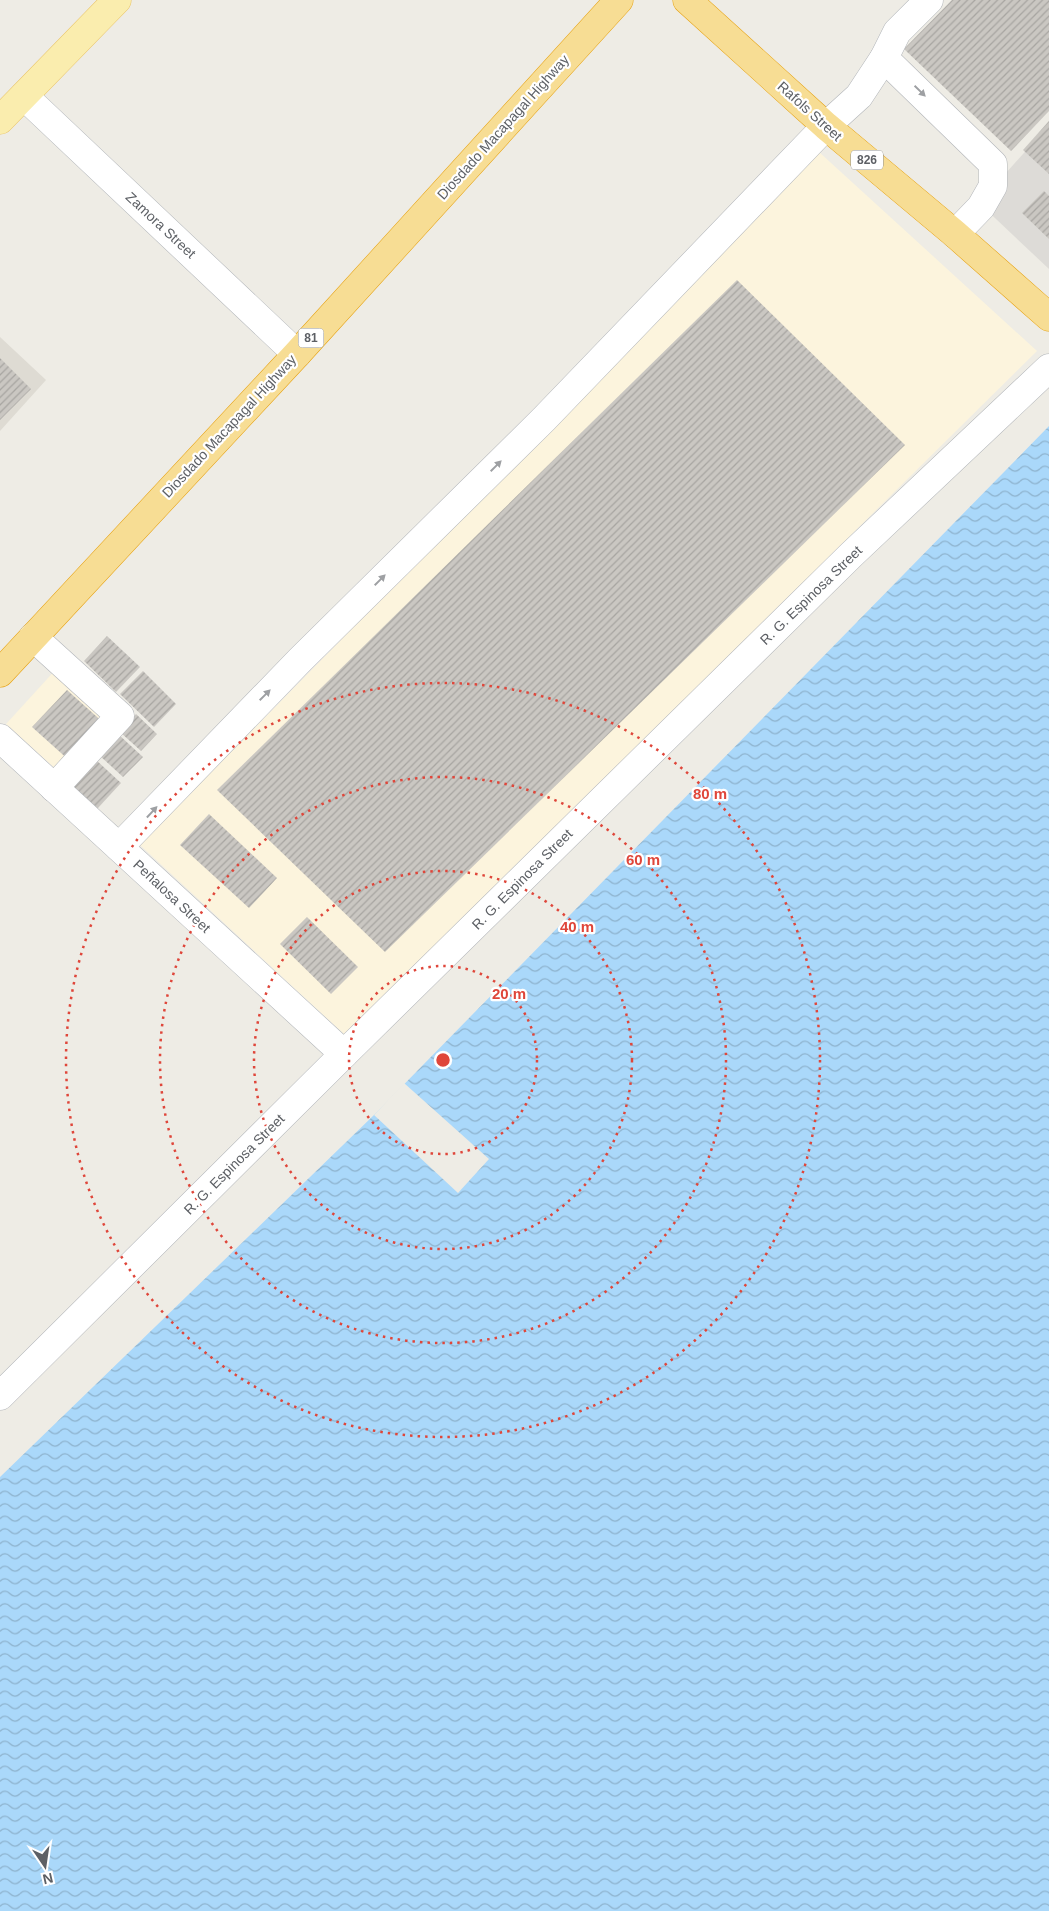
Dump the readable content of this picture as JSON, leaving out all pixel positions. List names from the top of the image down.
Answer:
{
  "streets": {
    "highway": [
      "Rafols Street",
      "Diosdado Macapagal Highway",
      "826",
      "81"
    ],
    "street": ["Zamora Street", "R. G. Espinosa Street", "Peñalosa Street"]
  },
  "crossings": [
    ["Diosdado Macapagal Highway", "Zamora Street"],
    ["R. G. Espinosa Street", "Peñalosa Street"]
  ],
  "north": "bottom",
  "rings": [
    "80 m",
    "60 m",
    "40 m",
    "20 m"
  ]
}
